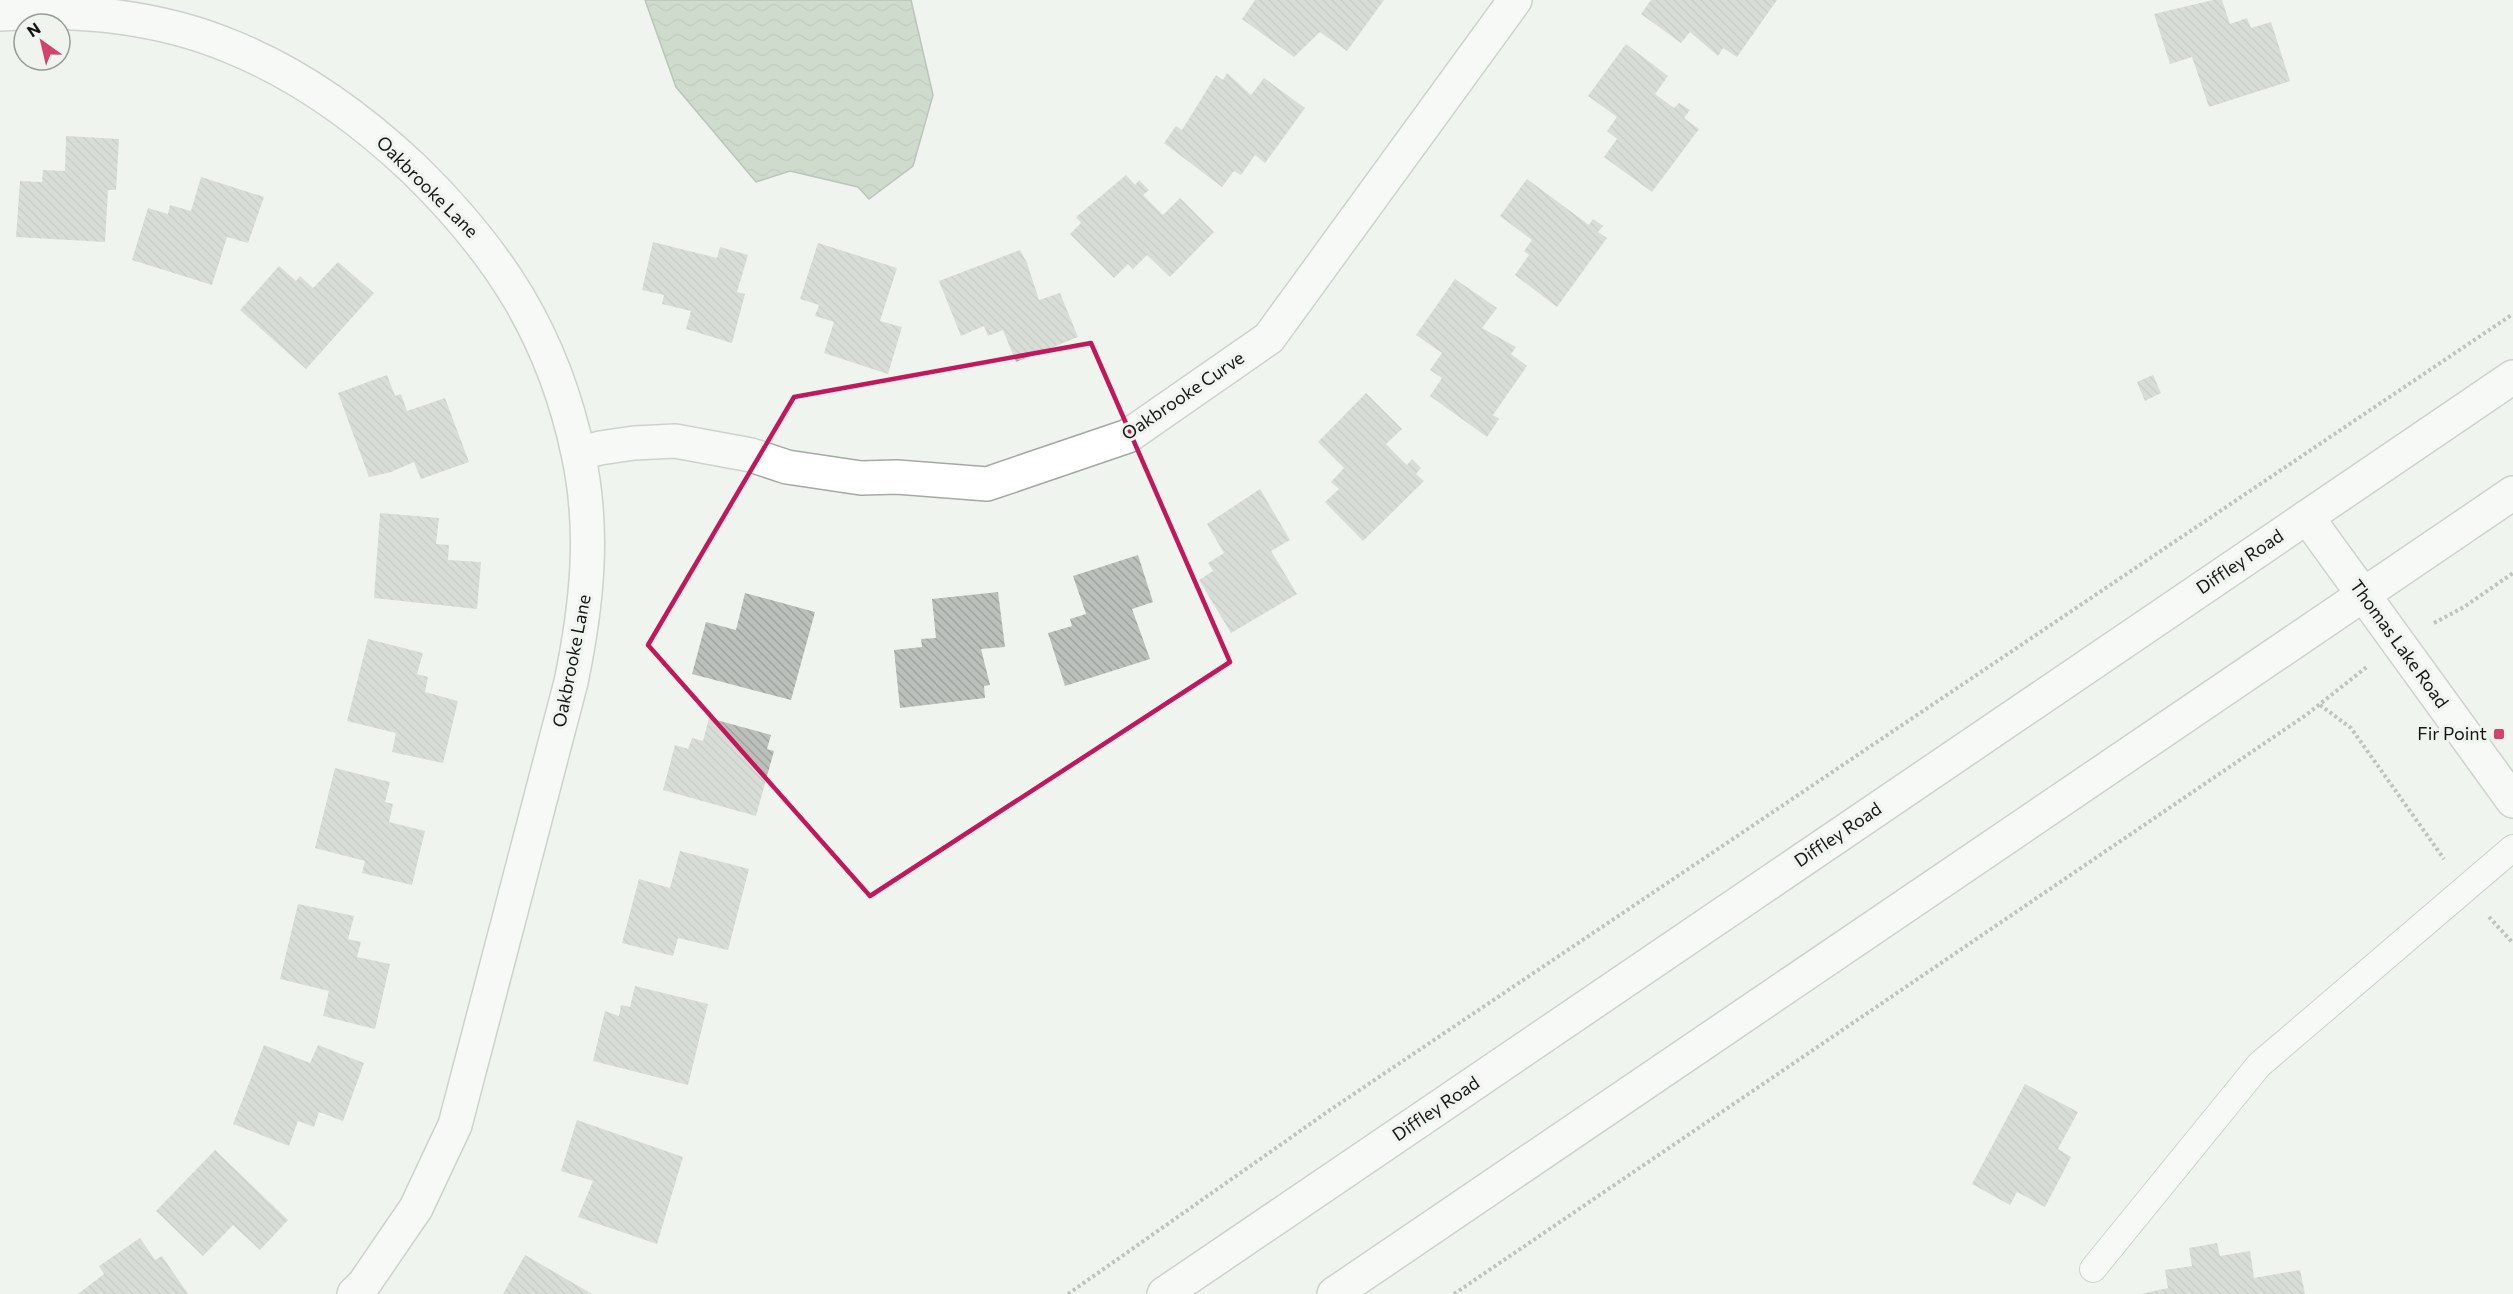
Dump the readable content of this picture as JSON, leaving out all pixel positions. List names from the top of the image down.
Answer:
{
  "streets": {
    "street": [
      "Oakbrooke Lane",
      "Oakbrooke Curve",
      "Diffley Road",
      "Thomas Lake Road"
    ]
  },
  "crossings": [
    ["Oakbrooke Lane", "Oakbrooke Curve"],
    ["Diffley Road", "Thomas Lake Road"]
  ],
  "places": {
    "transit": ["Fir Point"]
  },
  "north": "top left"
}
